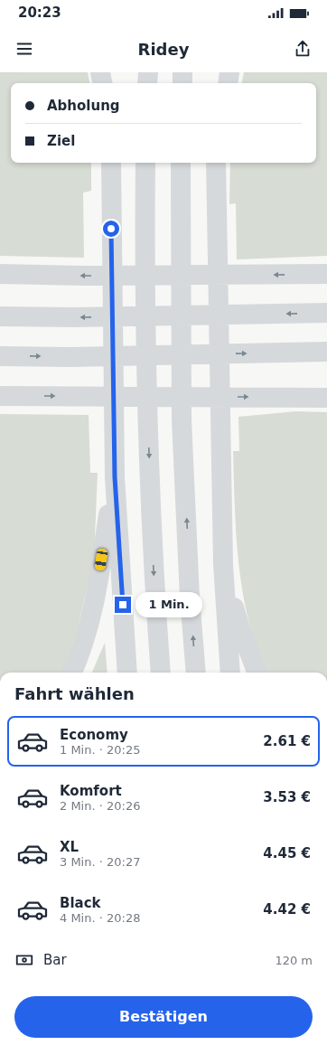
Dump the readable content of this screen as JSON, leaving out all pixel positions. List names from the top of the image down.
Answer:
{
  "page": {
    "status": "20:23",
    "header": "Ridey",
    "banner": ["Abholung", "Ziel"],
    "bubble": "1 Min.",
    "heading": "Fahrt wählen",
    "list": [
      {
        "name": "Economy",
        "note": "1 Min. · 20:25",
        "value": "2.61 €"
      },
      {
        "name": "Komfort",
        "note": "2 Min. · 20:26",
        "value": "3.53 €"
      },
      {
        "name": "XL",
        "note": "3 Min. · 20:27",
        "value": "4.45 €"
      },
      {
        "name": "Black",
        "note": "4 Min. · 20:28",
        "value": "4.42 €"
      }
    ],
    "pay": ["Bar", "120 m"],
    "buttons": "Bestätigen"
  }
}
